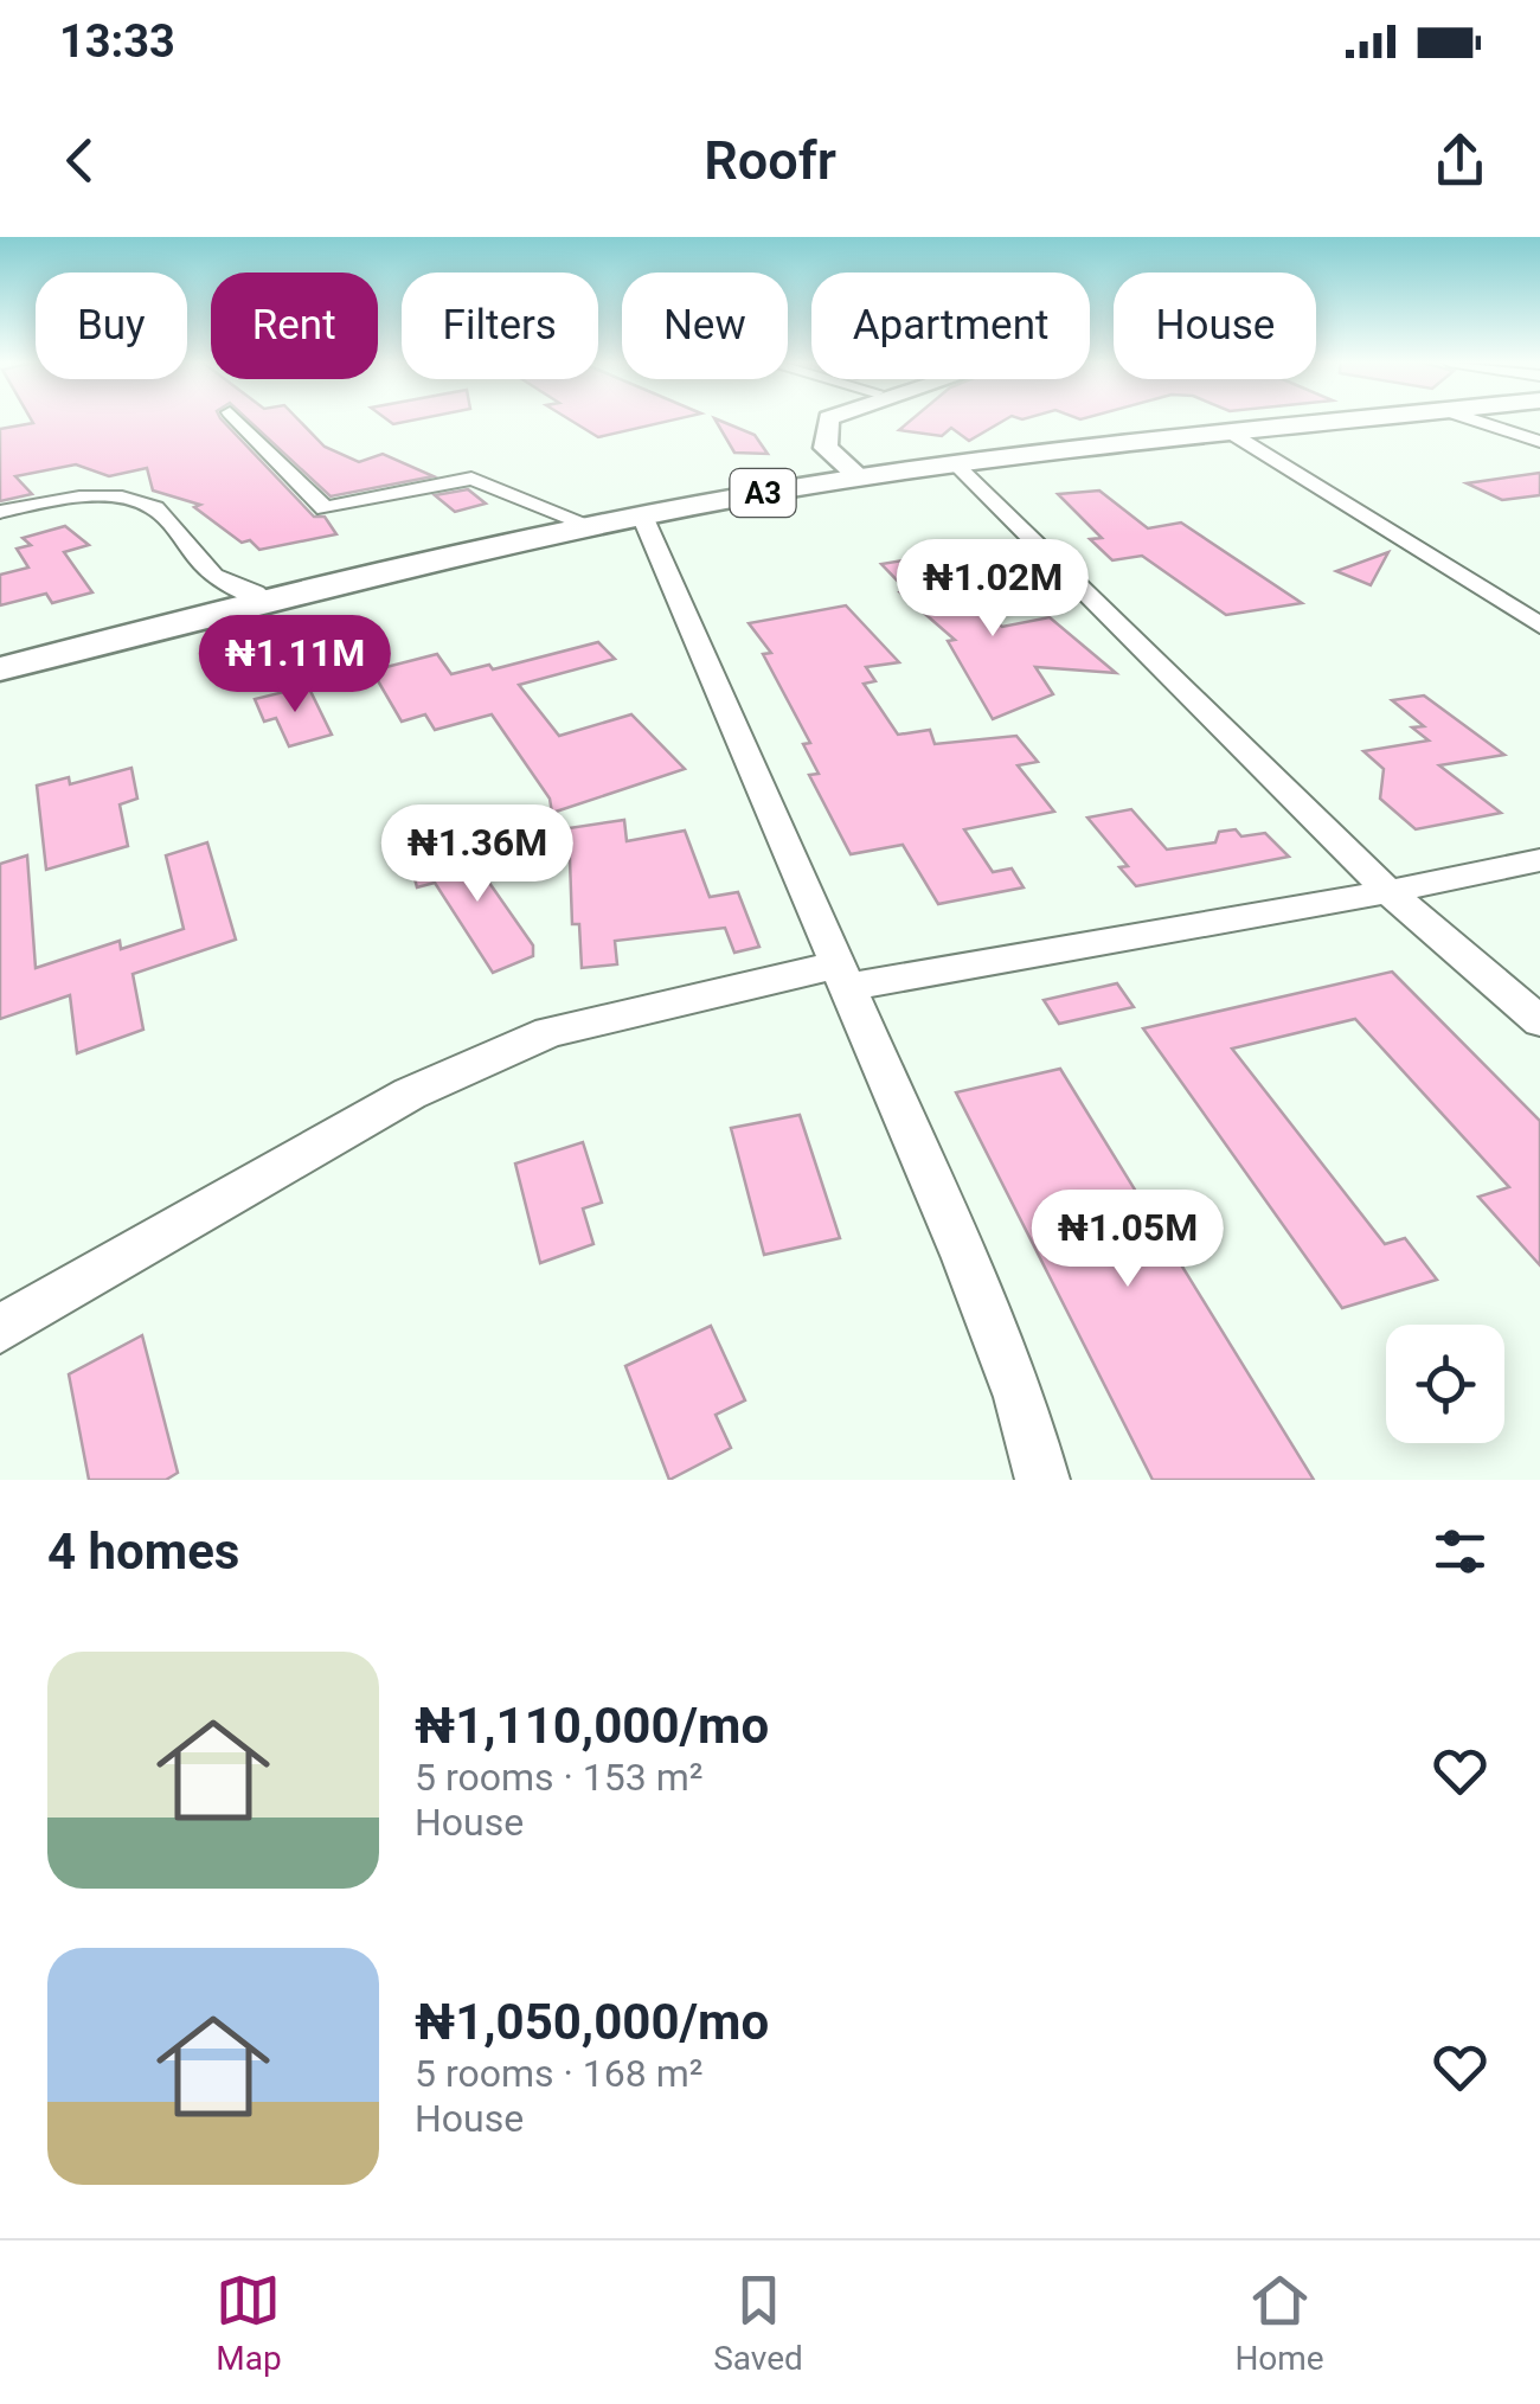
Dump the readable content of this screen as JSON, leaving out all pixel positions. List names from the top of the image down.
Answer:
{
  "streets": {
    "highway": ["A3"]
  },
  "page": {
    "status": "13:33",
    "header": "Roofr",
    "chip": [
      "Buy",
      "Rent",
      "Filters",
      "New",
      "Apartment",
      "House"
    ],
    "price": [
      "₦1.02M",
      "₦1.11M",
      "₦1.36M",
      "₦1.05M"
    ],
    "heading": "4 homes",
    "list": [
      {
        "name": "₦1,110,000/mo",
        "note": "5 rooms · 153 m² · House"
      },
      {
        "name": "₦1,050,000/mo",
        "note": "5 rooms · 168 m² · House"
      }
    ],
    "tabs": ["Map", "Saved", "Home"]
  }
}
